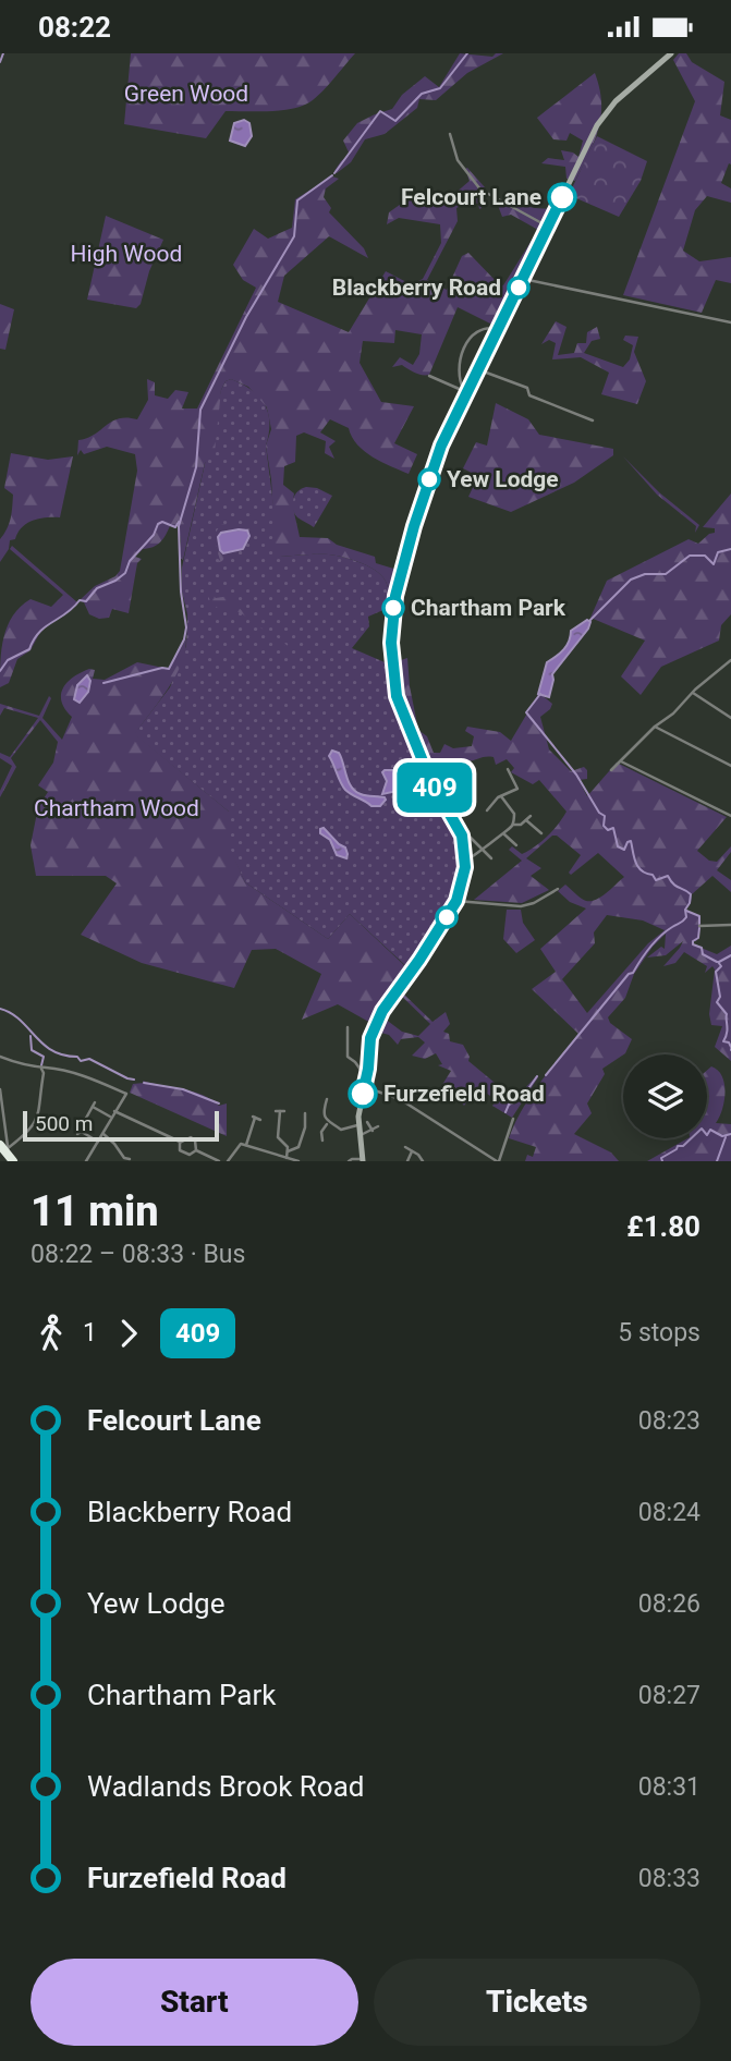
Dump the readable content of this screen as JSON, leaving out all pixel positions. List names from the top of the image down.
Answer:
{
  "parks": ["Green Wood", "High Wood", "Chartham Wood"],
  "places": [
    "Felcourt Lane",
    "Blackberry Road",
    "Yew Lodge",
    "Chartham Park",
    "Furzefield Road"
  ],
  "lines": ["bus line 409"],
  "scale_bar": "500 m",
  "page": {
    "status": "08:22",
    "on_map": "409",
    "scale": "500 m",
    "heading": ["11 min", "08:22 – 08:33 · Bus", "£1.80"],
    "legs": ["1", "409", "5 stops"],
    "list": [
      {
        "name": "Felcourt Lane",
        "value": "08:23"
      },
      {
        "name": "Blackberry Road",
        "value": "08:24"
      },
      {
        "name": "Yew Lodge",
        "value": "08:26"
      },
      {
        "name": "Chartham Park",
        "value": "08:27"
      },
      {
        "name": "Wadlands Brook Road",
        "value": "08:31"
      },
      {
        "name": "Furzefield Road",
        "value": "08:33"
      }
    ],
    "buttons": ["Start", "Tickets"]
  }
}
